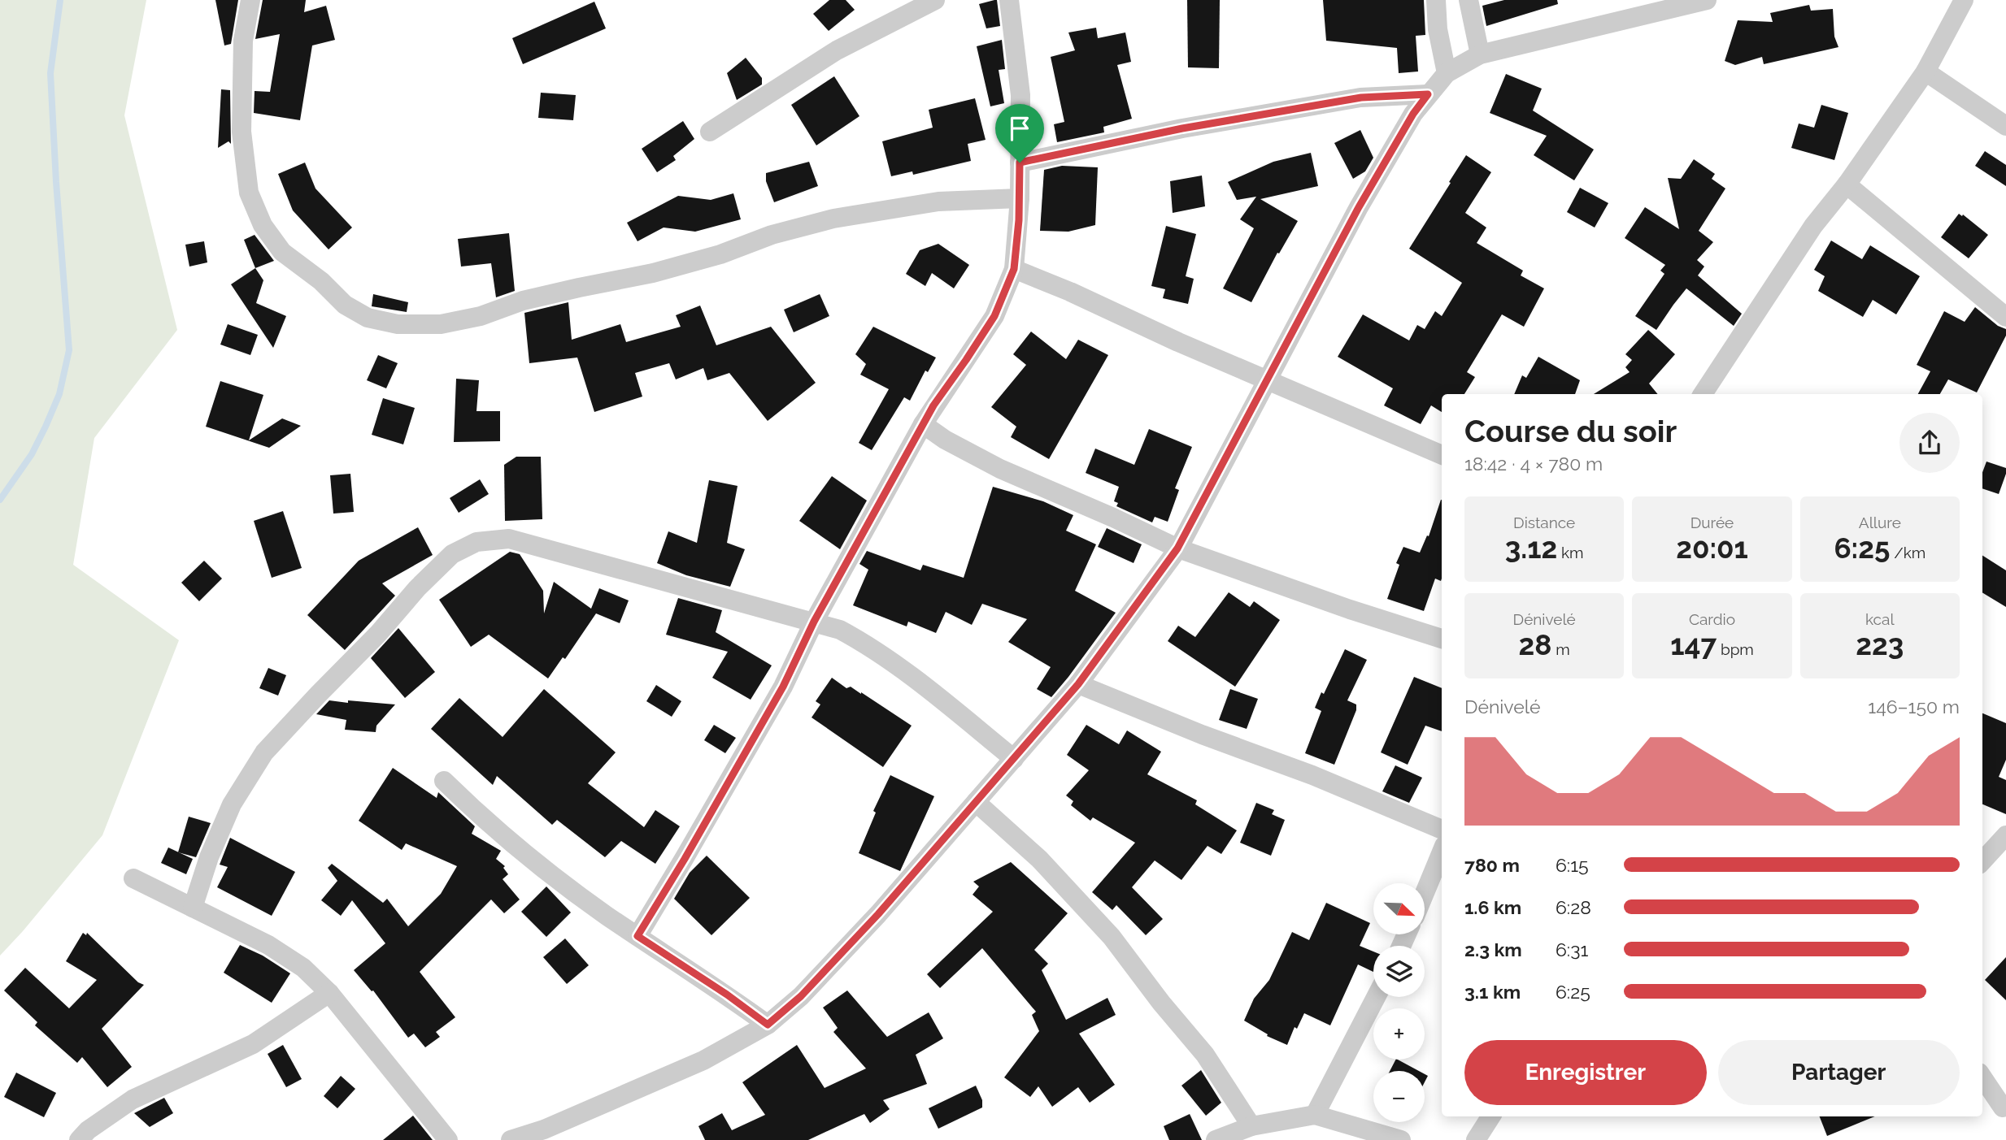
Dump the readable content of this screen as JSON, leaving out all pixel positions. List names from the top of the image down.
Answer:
{
  "north": "bottom right",
  "page": {
    "heading": ["Course du soir", "18:42 · 4 × 780 m"],
    "stats": [
      ["Distance", "3.12 km"],
      ["Durée", "20:01"],
      ["Allure", "6:25 /km"],
      ["Dénivelé", "28 m"],
      ["Cardio", "147 bpm"],
      ["kcal", "223"]
    ],
    "chart": ["Dénivelé", "146–150 m"],
    "list": [
      {
        "name": "780 m",
        "note": "6:15"
      },
      {
        "name": "1.6 km",
        "note": "6:28"
      },
      {
        "name": "2.3 km",
        "note": "6:31"
      },
      {
        "name": "3.1 km",
        "note": "6:25"
      }
    ],
    "map_buttons": ["+", "−"],
    "buttons": ["Enregistrer", "Partager"]
  }
}
